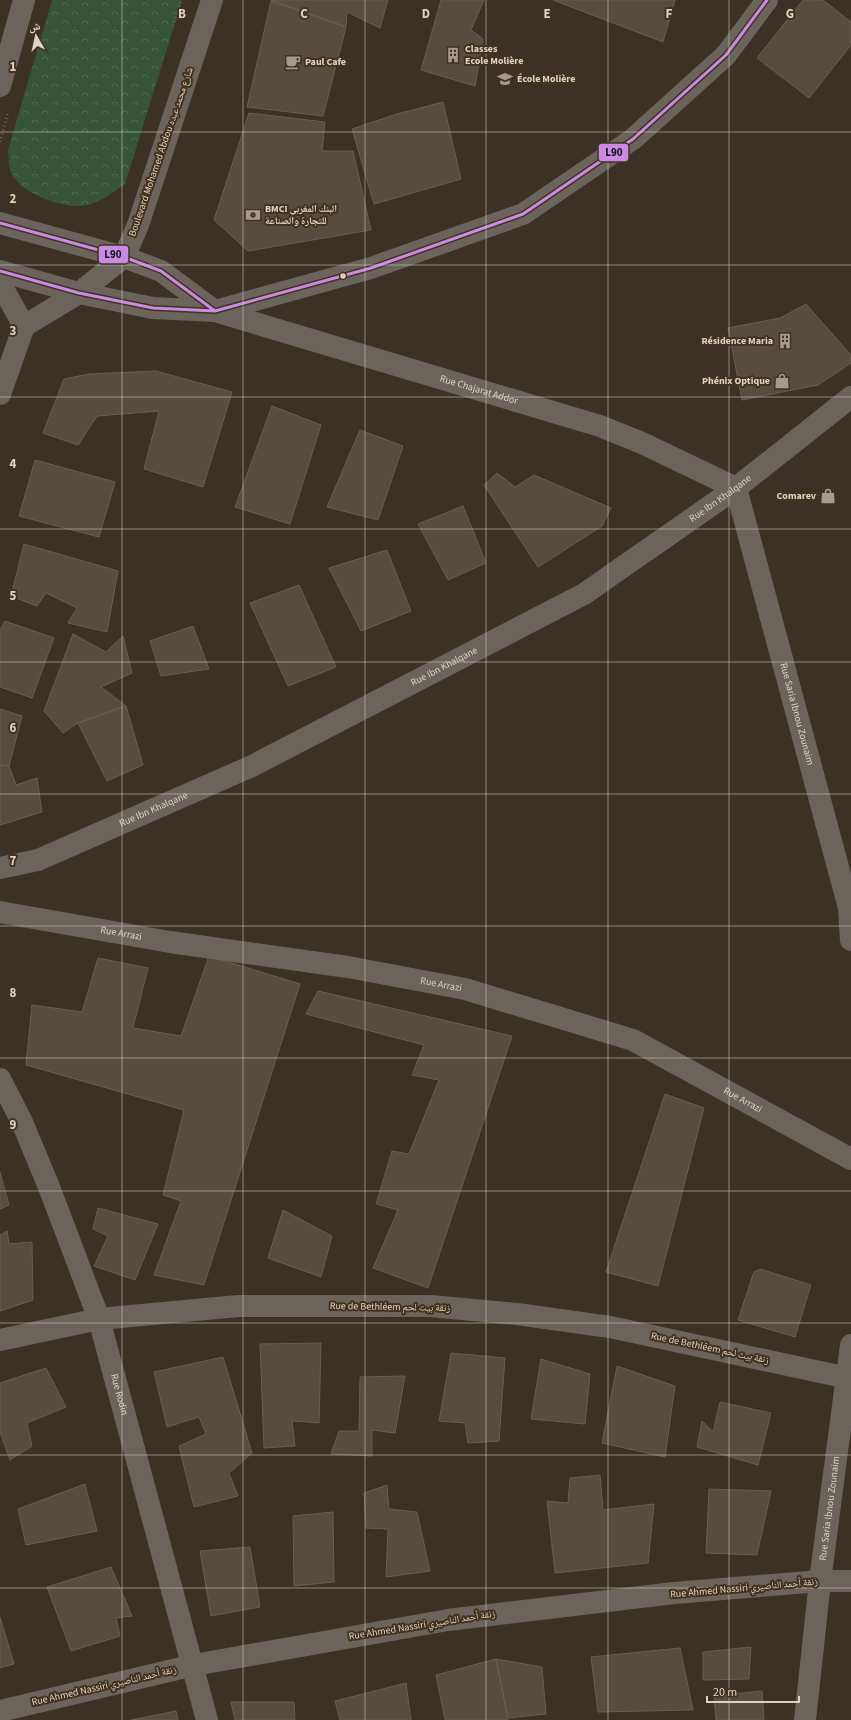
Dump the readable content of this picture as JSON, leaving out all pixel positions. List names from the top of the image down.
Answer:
{
  "streets": {
    "street": [
      "Boulevard Mohamed Abdou شارع محمد عبده",
      "Rue Chajarat Addor",
      "Rue Ibn Khalqane",
      "Rue Saria Ibnou Zounaim",
      "Rue Arrazi",
      "Rue de Bethléem زنقة بيت لحم",
      "Rue Rodin",
      "Rue Ahmed Nassiri زنقة أحمد الناصيري"
    ]
  },
  "crossings": [
    ["Rue Chajarat Addor", "Rue Ibn Khalqane"],
    ["Rue Chajarat Addor", "Rue Saria Ibnou Zounaim"],
    ["Rue Ibn Khalqane", "Rue Saria Ibnou Zounaim"],
    ["Rue Saria Ibnou Zounaim", "Rue de Bethléem زنقة بيت لحم"],
    ["Rue Saria Ibnou Zounaim", "Rue Ahmed Nassiri زنقة أحمد الناصيري"],
    ["Rue de Bethléem زنقة بيت لحم", "Rue Rodin"],
    ["Rue Rodin", "Rue Ahmed Nassiri زنقة أحمد الناصيري"]
  ],
  "places": {
    "building": ["Classes Ecole Molière", "Résidence Maria"],
    "cafe": ["Paul Cafe"],
    "school or university": ["École Molière"],
    "bank": ["BMCI البنك المغربي للتجارة والصناعة"],
    "shop": ["Phénix Optique", "Comarev"]
  },
  "lines": ["transit line L90"],
  "scale_bar": "20 m",
  "north": "top",
  "grid": {
    "columns": [
      "B",
      "C",
      "D",
      "E",
      "F",
      "G"
    ],
    "rows": [
      "1",
      "2",
      "3",
      "4",
      "5",
      "6",
      "7",
      "8",
      "9"
    ]
  }
}
